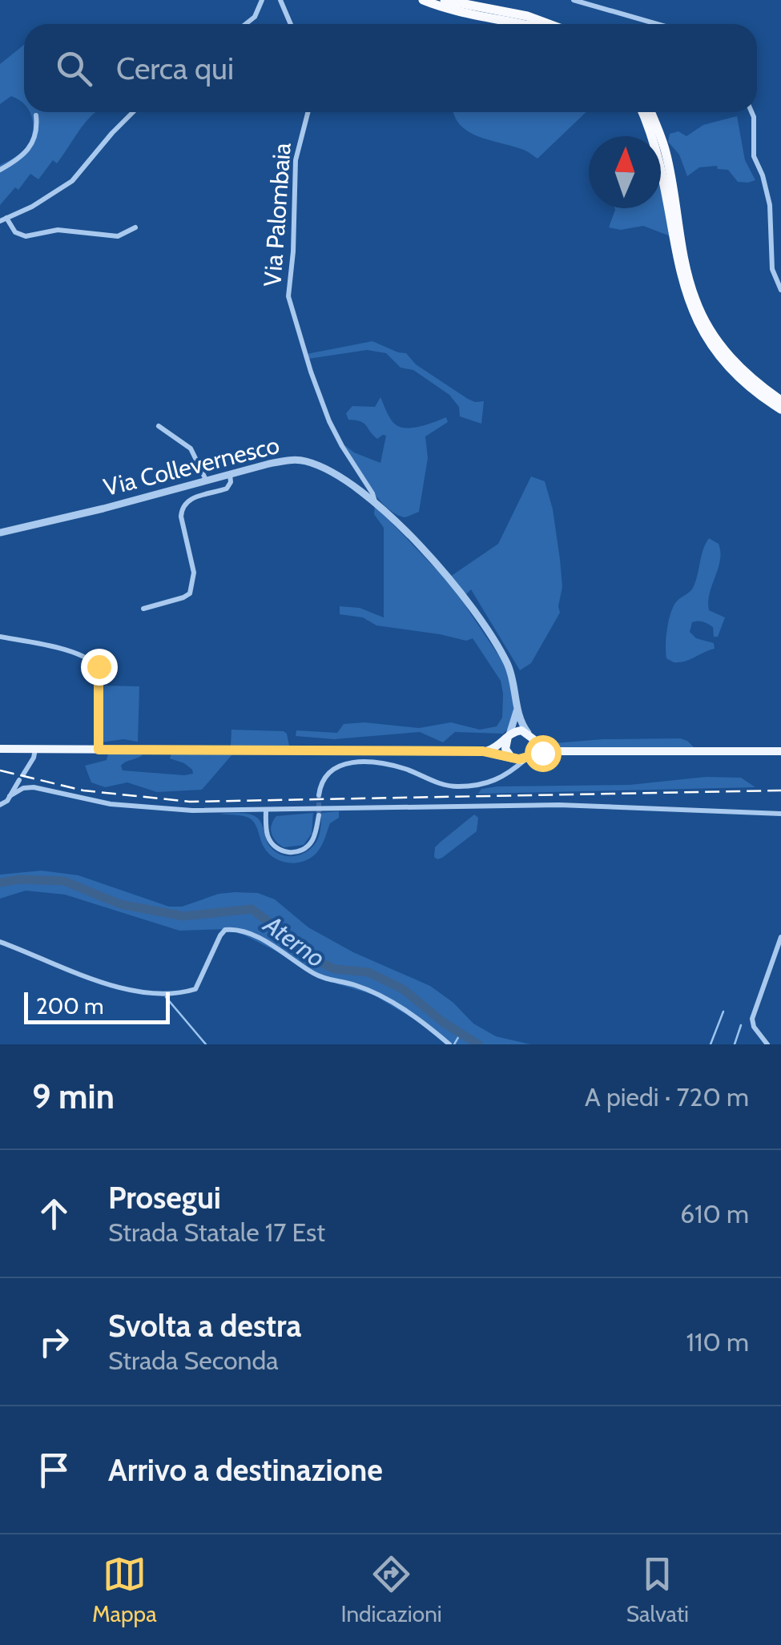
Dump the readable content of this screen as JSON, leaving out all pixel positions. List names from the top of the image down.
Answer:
{
  "streets": {
    "street": ["Via Palombaia", "Via Collevernesco"]
  },
  "crossings": [
    ["Via Palombaia", "Via Collevernesco"]
  ],
  "water": ["Aterno"],
  "scale_bar": "200 m",
  "north": "top",
  "page": {
    "search": "Cerca qui",
    "scale": "200 m",
    "heading": ["9 min", "A piedi · 720 m"],
    "list": [
      ["Prosegui", "Strada Statale 17 Est", "610 m"],
      ["Svolta a destra", "Strada Seconda", "110 m"],
      "Arrivo a destinazione"
    ],
    "nav": ["Mappa", "Indicazioni", "Salvati"]
  }
}
